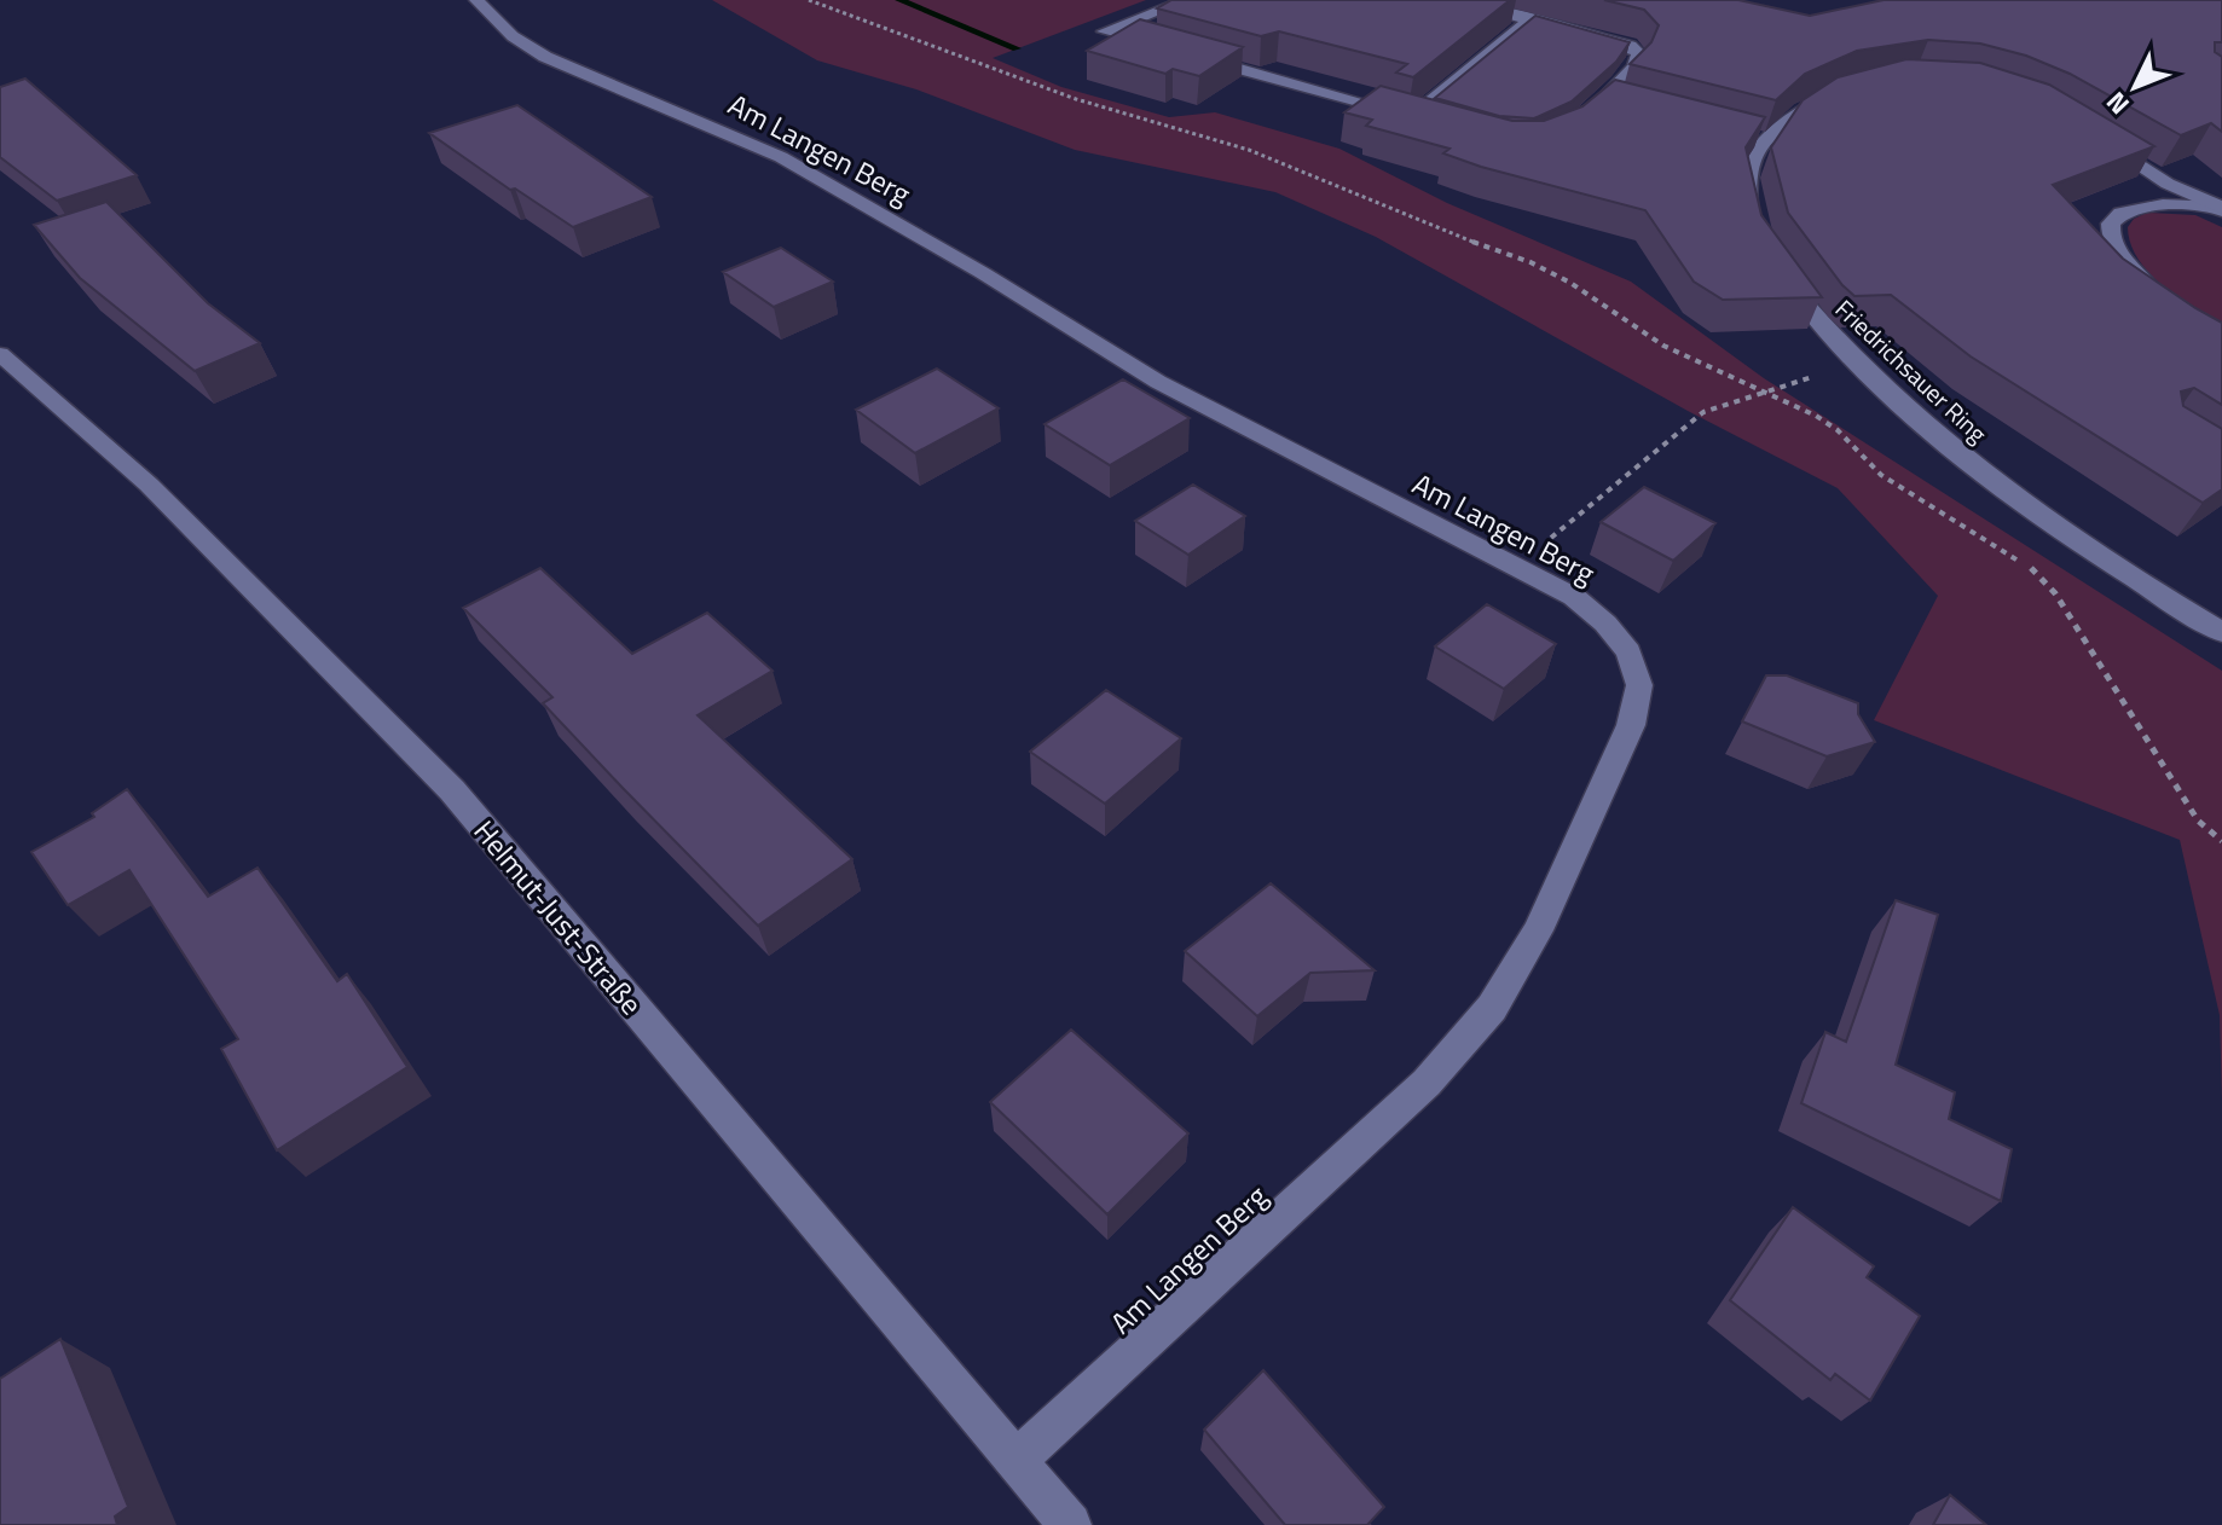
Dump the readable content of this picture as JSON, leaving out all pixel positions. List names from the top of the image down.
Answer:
{
  "streets": {
    "street": ["Am Langen Berg", "Friedrichsauer Ring", "Helmut-Just-Straße"]
  },
  "crossings": [
    ["Am Langen Berg", "Helmut-Just-Straße"]
  ],
  "north": "bottom left"
}
